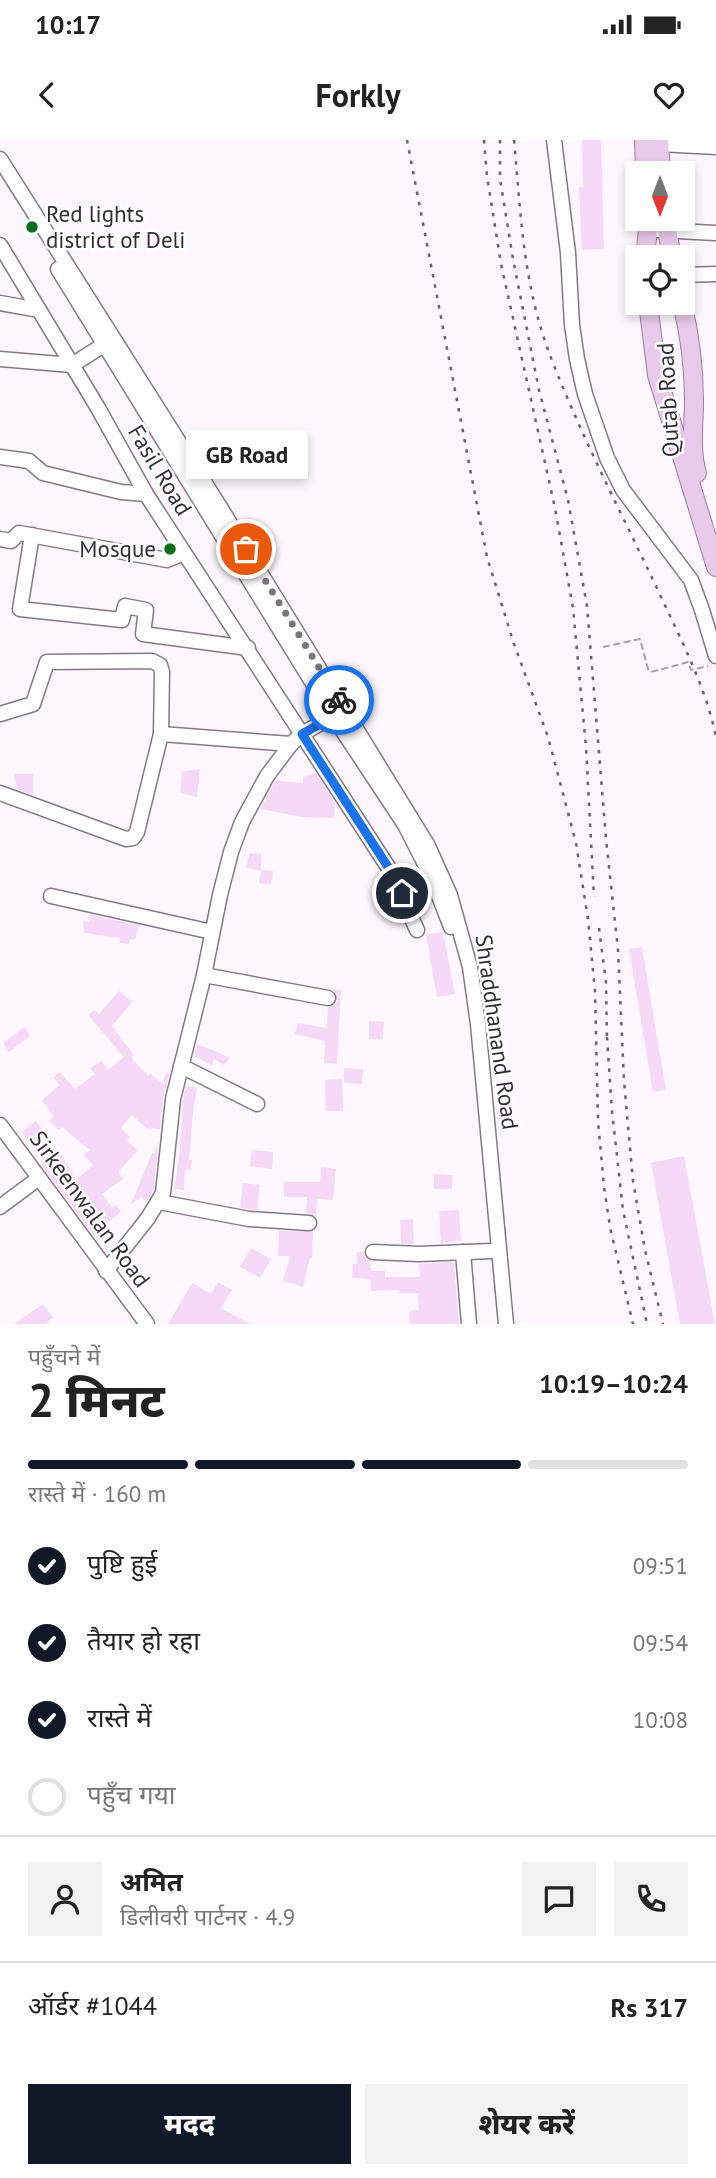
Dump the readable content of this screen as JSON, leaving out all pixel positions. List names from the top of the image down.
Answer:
{
  "streets": {
    "main road": ["Qutab Road"],
    "street": ["Fasil Road", "Shraddhanand Road", "Sirkeenwalan Road"]
  },
  "places": ["Red lights district of Deli", "Mosque", "GB Road"],
  "north": "bottom",
  "page": {
    "status": "10:17",
    "header": "Forkly",
    "bubble": "GB Road",
    "heading": ["2 मिनट", "पहुँचने में", "10:19–10:24"],
    "panel": [
      "अमित",
      "डिलीवरी पार्टनर · 4.9",
      "ऑर्डर #1044",
      "Rs 317"
    ],
    "bar": "रास्ते में · 160 m",
    "list": [
      ["पुष्टि हुई", "09:51"],
      ["तैयार हो रहा", "09:54"],
      ["रास्ते में", "10:08"],
      "पहुँच गया"
    ],
    "buttons": ["मदद", "शेयर करें"]
  }
}
